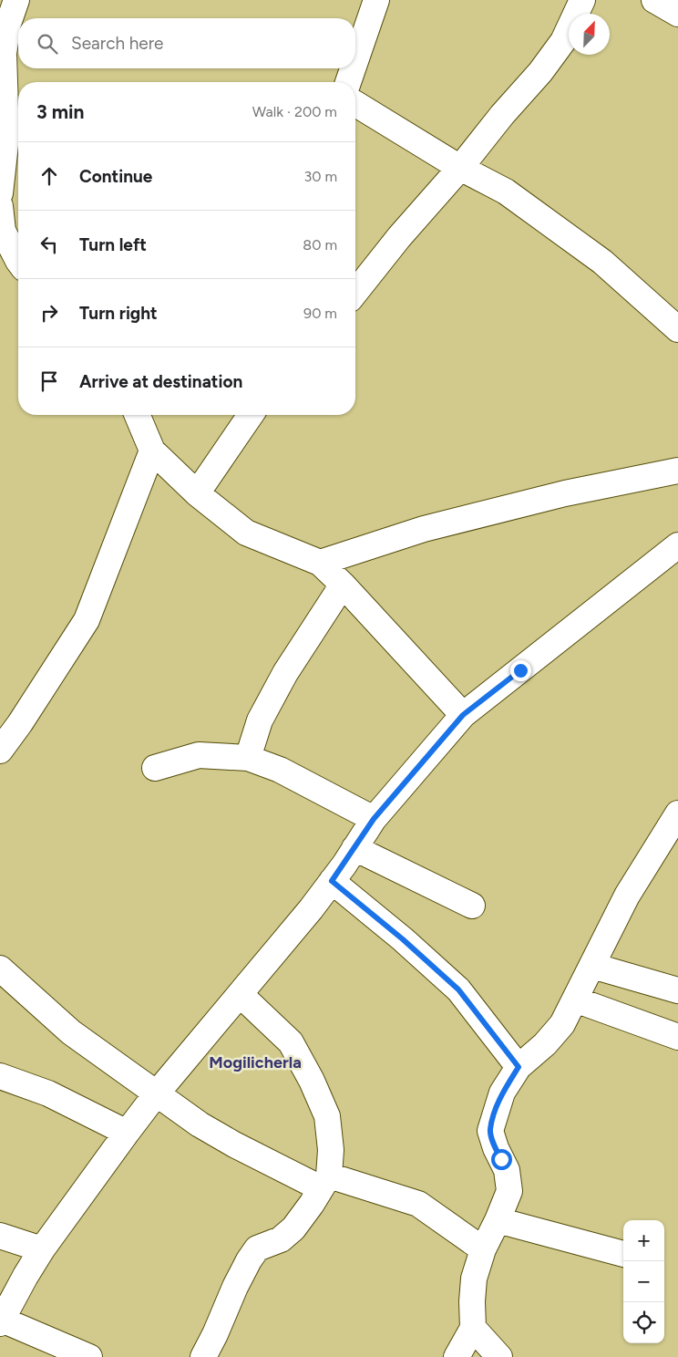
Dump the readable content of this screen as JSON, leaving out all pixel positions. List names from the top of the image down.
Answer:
{
  "districts": ["Mogilicherla"],
  "north": "top right",
  "page": {
    "search": "Search here",
    "heading": ["3 min", "Walk · 200 m"],
    "list": [
      ["Continue", "30 m"],
      ["Turn left", "80 m"],
      ["Turn right", "90 m"],
      "Arrive at destination"
    ],
    "map_buttons": ["+", "−"]
  }
}
